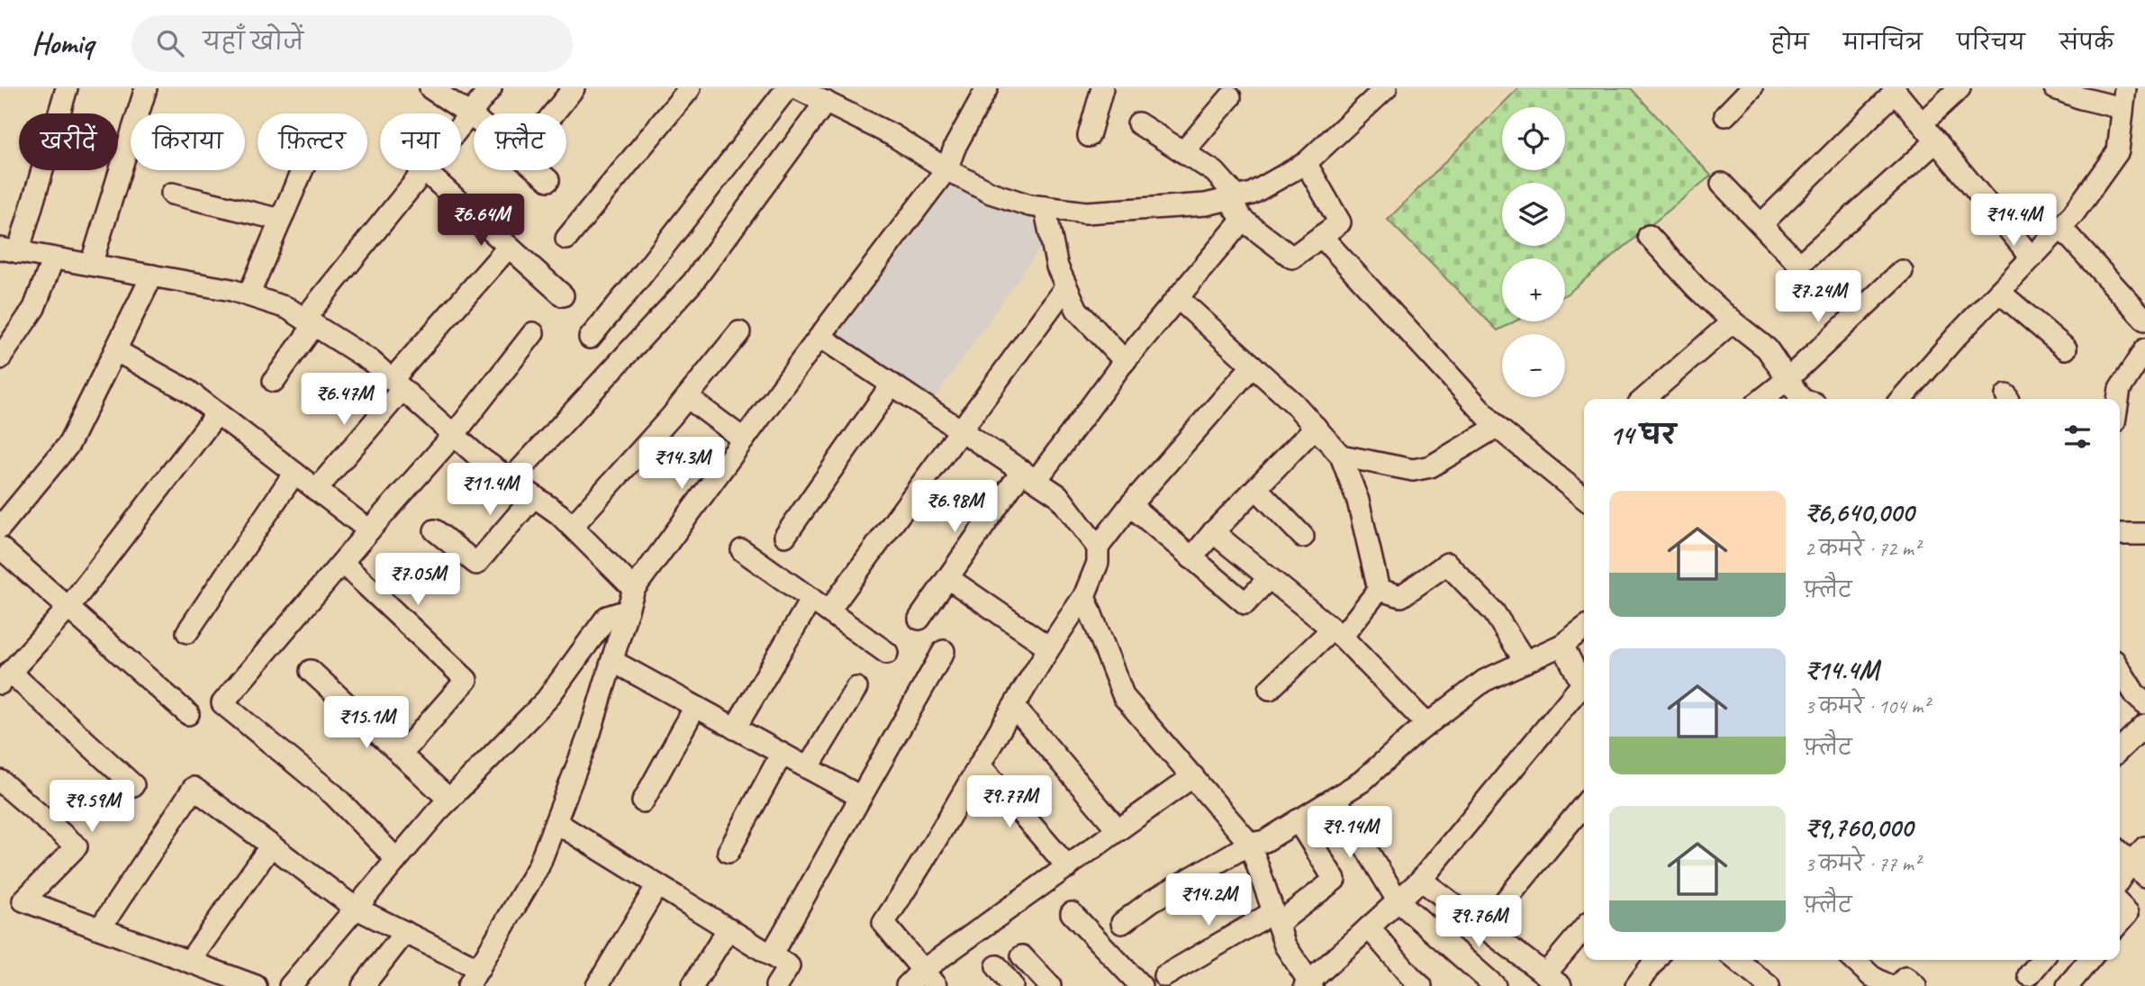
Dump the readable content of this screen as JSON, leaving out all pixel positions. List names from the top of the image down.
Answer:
{
  "page": {
    "header": "Homiq",
    "search": "यहाँ खोजें",
    "nav": [
      "होम",
      "मानचित्र",
      "परिचय",
      "संपर्क"
    ],
    "map_buttons": ["+", "−"],
    "chip": [
      "खरीदें",
      "किराया",
      "फ़िल्टर",
      "नया",
      "फ़्लैट"
    ],
    "price": [
      "₹6.64M",
      "₹14.4M",
      "₹7.24M",
      "₹6.47M",
      "₹14.3M",
      "₹11.4M",
      "₹6.98M",
      "₹7.05M",
      "₹15.1M",
      "₹9.77M",
      "₹9.59M",
      "₹9.14M",
      "₹14.2M",
      "₹9.76M"
    ],
    "heading": "14 घर",
    "list": [
      {
        "name": "₹6,640,000",
        "note": "2 कमरे · 72 m² · फ़्लैट"
      },
      {
        "name": "₹14.4M",
        "note": "3 कमरे · 104 m² · फ़्लैट"
      },
      {
        "name": "₹9,760,000",
        "note": "3 कमरे · 77 m² · फ़्लैट"
      }
    ]
  }
}
